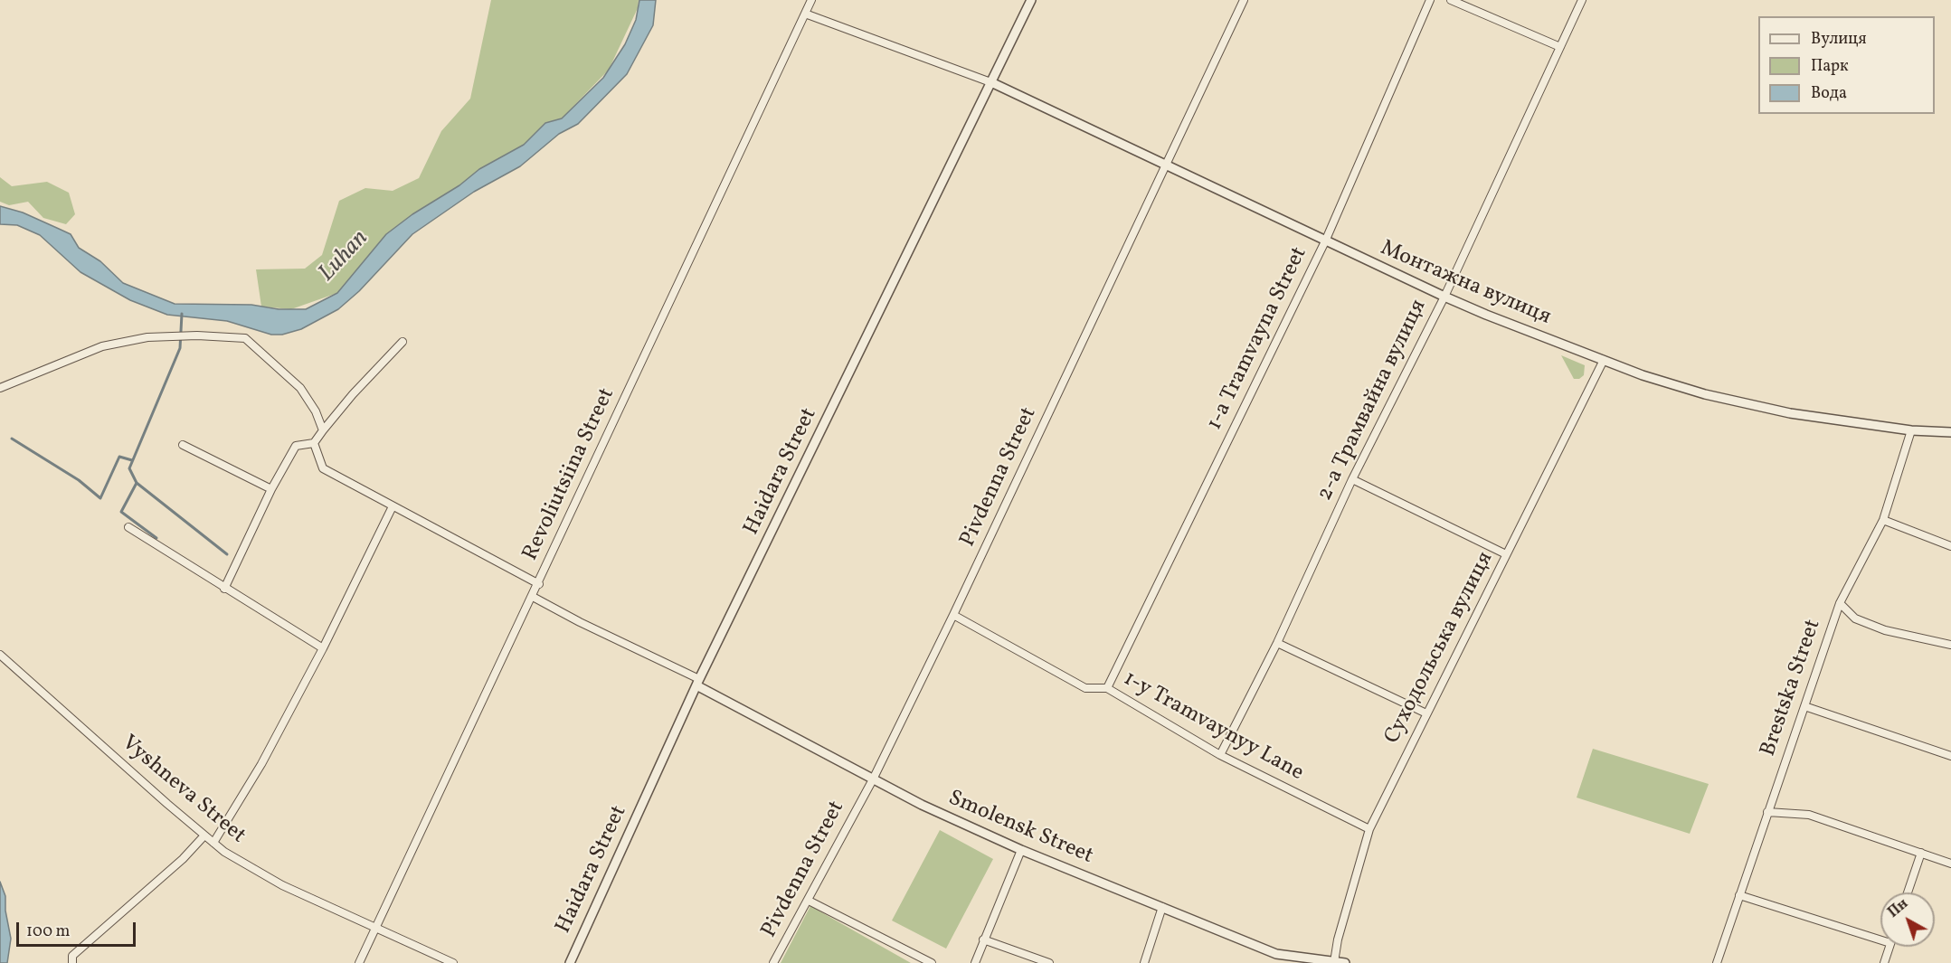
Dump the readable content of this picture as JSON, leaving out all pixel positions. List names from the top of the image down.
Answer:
{
  "streets": {
    "street": [
      "Монтажна вулиця",
      "1-a Tramvayna Street",
      "2-а Трамвайна вулиця",
      "Haidara Street",
      "Revoliutsiina Street",
      "Pivdenna Street",
      "Суходольська вулиця",
      "Brestska Street",
      "1-y Tramvaynyy Lane",
      "Vyshneva Street",
      "Smolensk Street"
    ]
  },
  "crossings": [
    ["Монтажна вулиця", "1-a Tramvayna Street"],
    ["Монтажна вулиця", "2-а Трамвайна вулиця"],
    ["Монтажна вулиця", "Haidara Street"],
    ["Монтажна вулиця", "Pivdenna Street"],
    ["Монтажна вулиця", "Суходольська вулиця"],
    ["Монтажна вулиця", "Brestska Street"],
    ["1-a Tramvayna Street", "1-y Tramvaynyy Lane"],
    ["2-а Трамвайна вулиця", "1-y Tramvaynyy Lane"],
    ["Haidara Street", "Smolensk Street"],
    ["Revoliutsiina Street", "Vyshneva Street"],
    ["Pivdenna Street", "1-y Tramvaynyy Lane"],
    ["Pivdenna Street", "Smolensk Street"],
    ["Суходольська вулиця", "1-y Tramvaynyy Lane"],
    ["Суходольська вулиця", "Smolensk Street"]
  ],
  "water": ["Luhan"],
  "legend": ["Вулиця", "Парк", "Вода"],
  "scale_bar": "100 m",
  "north": "top left"
}
